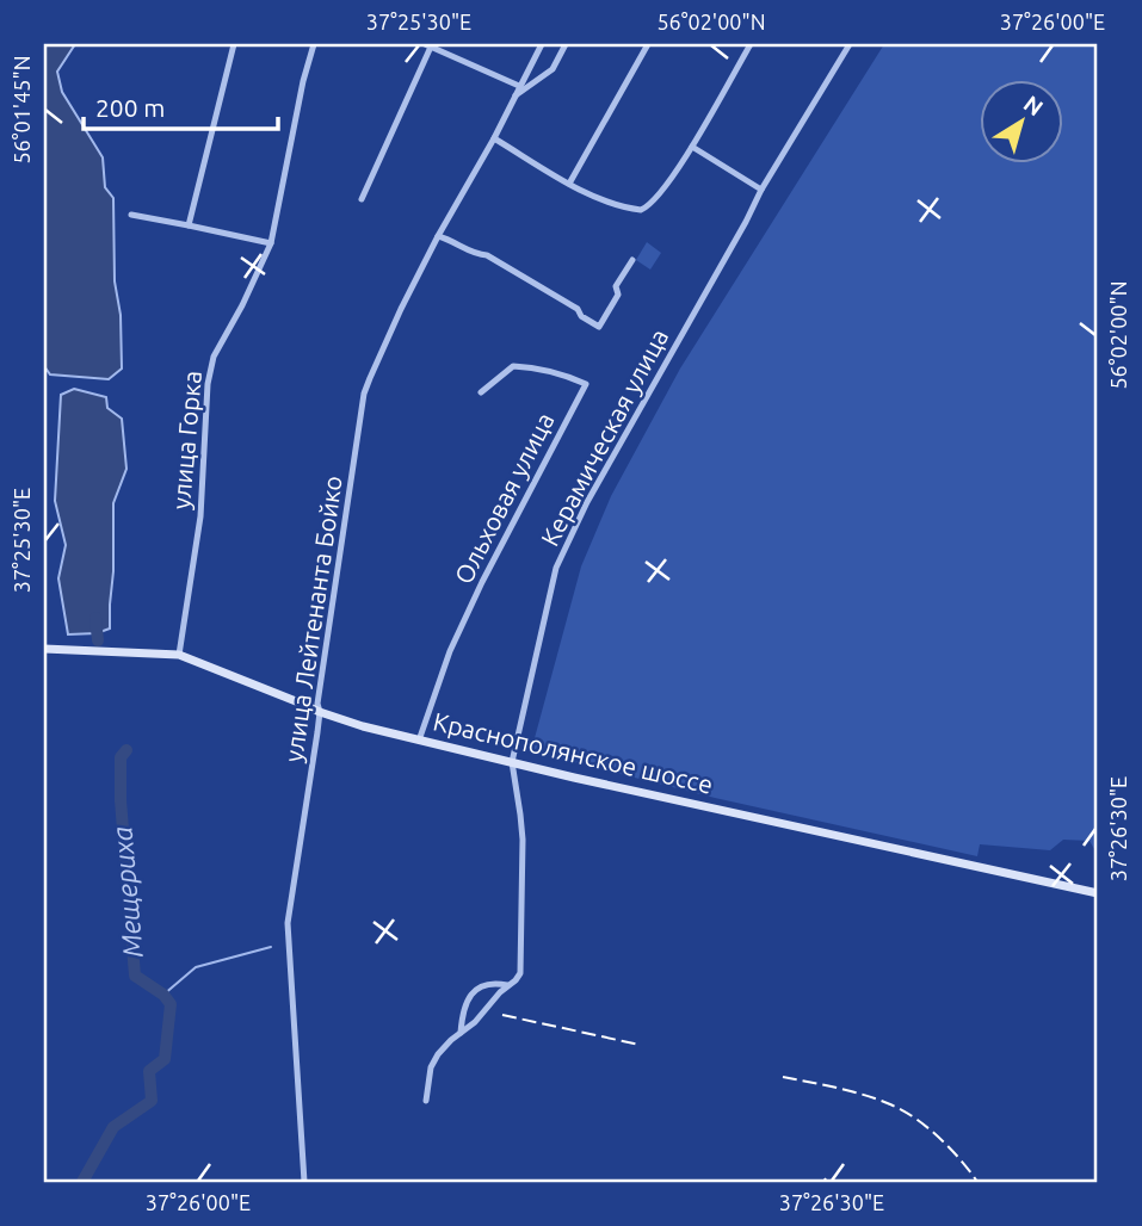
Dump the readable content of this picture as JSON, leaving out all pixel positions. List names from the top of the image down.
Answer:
{
  "streets": {
    "main road": ["Краснополянское шоссе"],
    "street": [
      "Керамическая улица",
      "улица Горка",
      "Ольховая улица",
      "улица Лейтенанта Бойко"
    ]
  },
  "crossings": [
    ["Керамическая улица", "Краснополянское шоссе"],
    ["улица Горка", "Краснополянское шоссе"],
    ["Ольховая улица", "Краснополянское шоссе"],
    ["улица Лейтенанта Бойко", "Краснополянское шоссе"]
  ],
  "water": ["Мещериха"],
  "scale_bar": "200 m",
  "north": "top right",
  "coordinates": [
    "37°25'30\"E",
    "56°02'00\"N",
    "37°26'00\"E",
    "56°01'45\"N",
    "37°26'30\"E"
  ]
}
